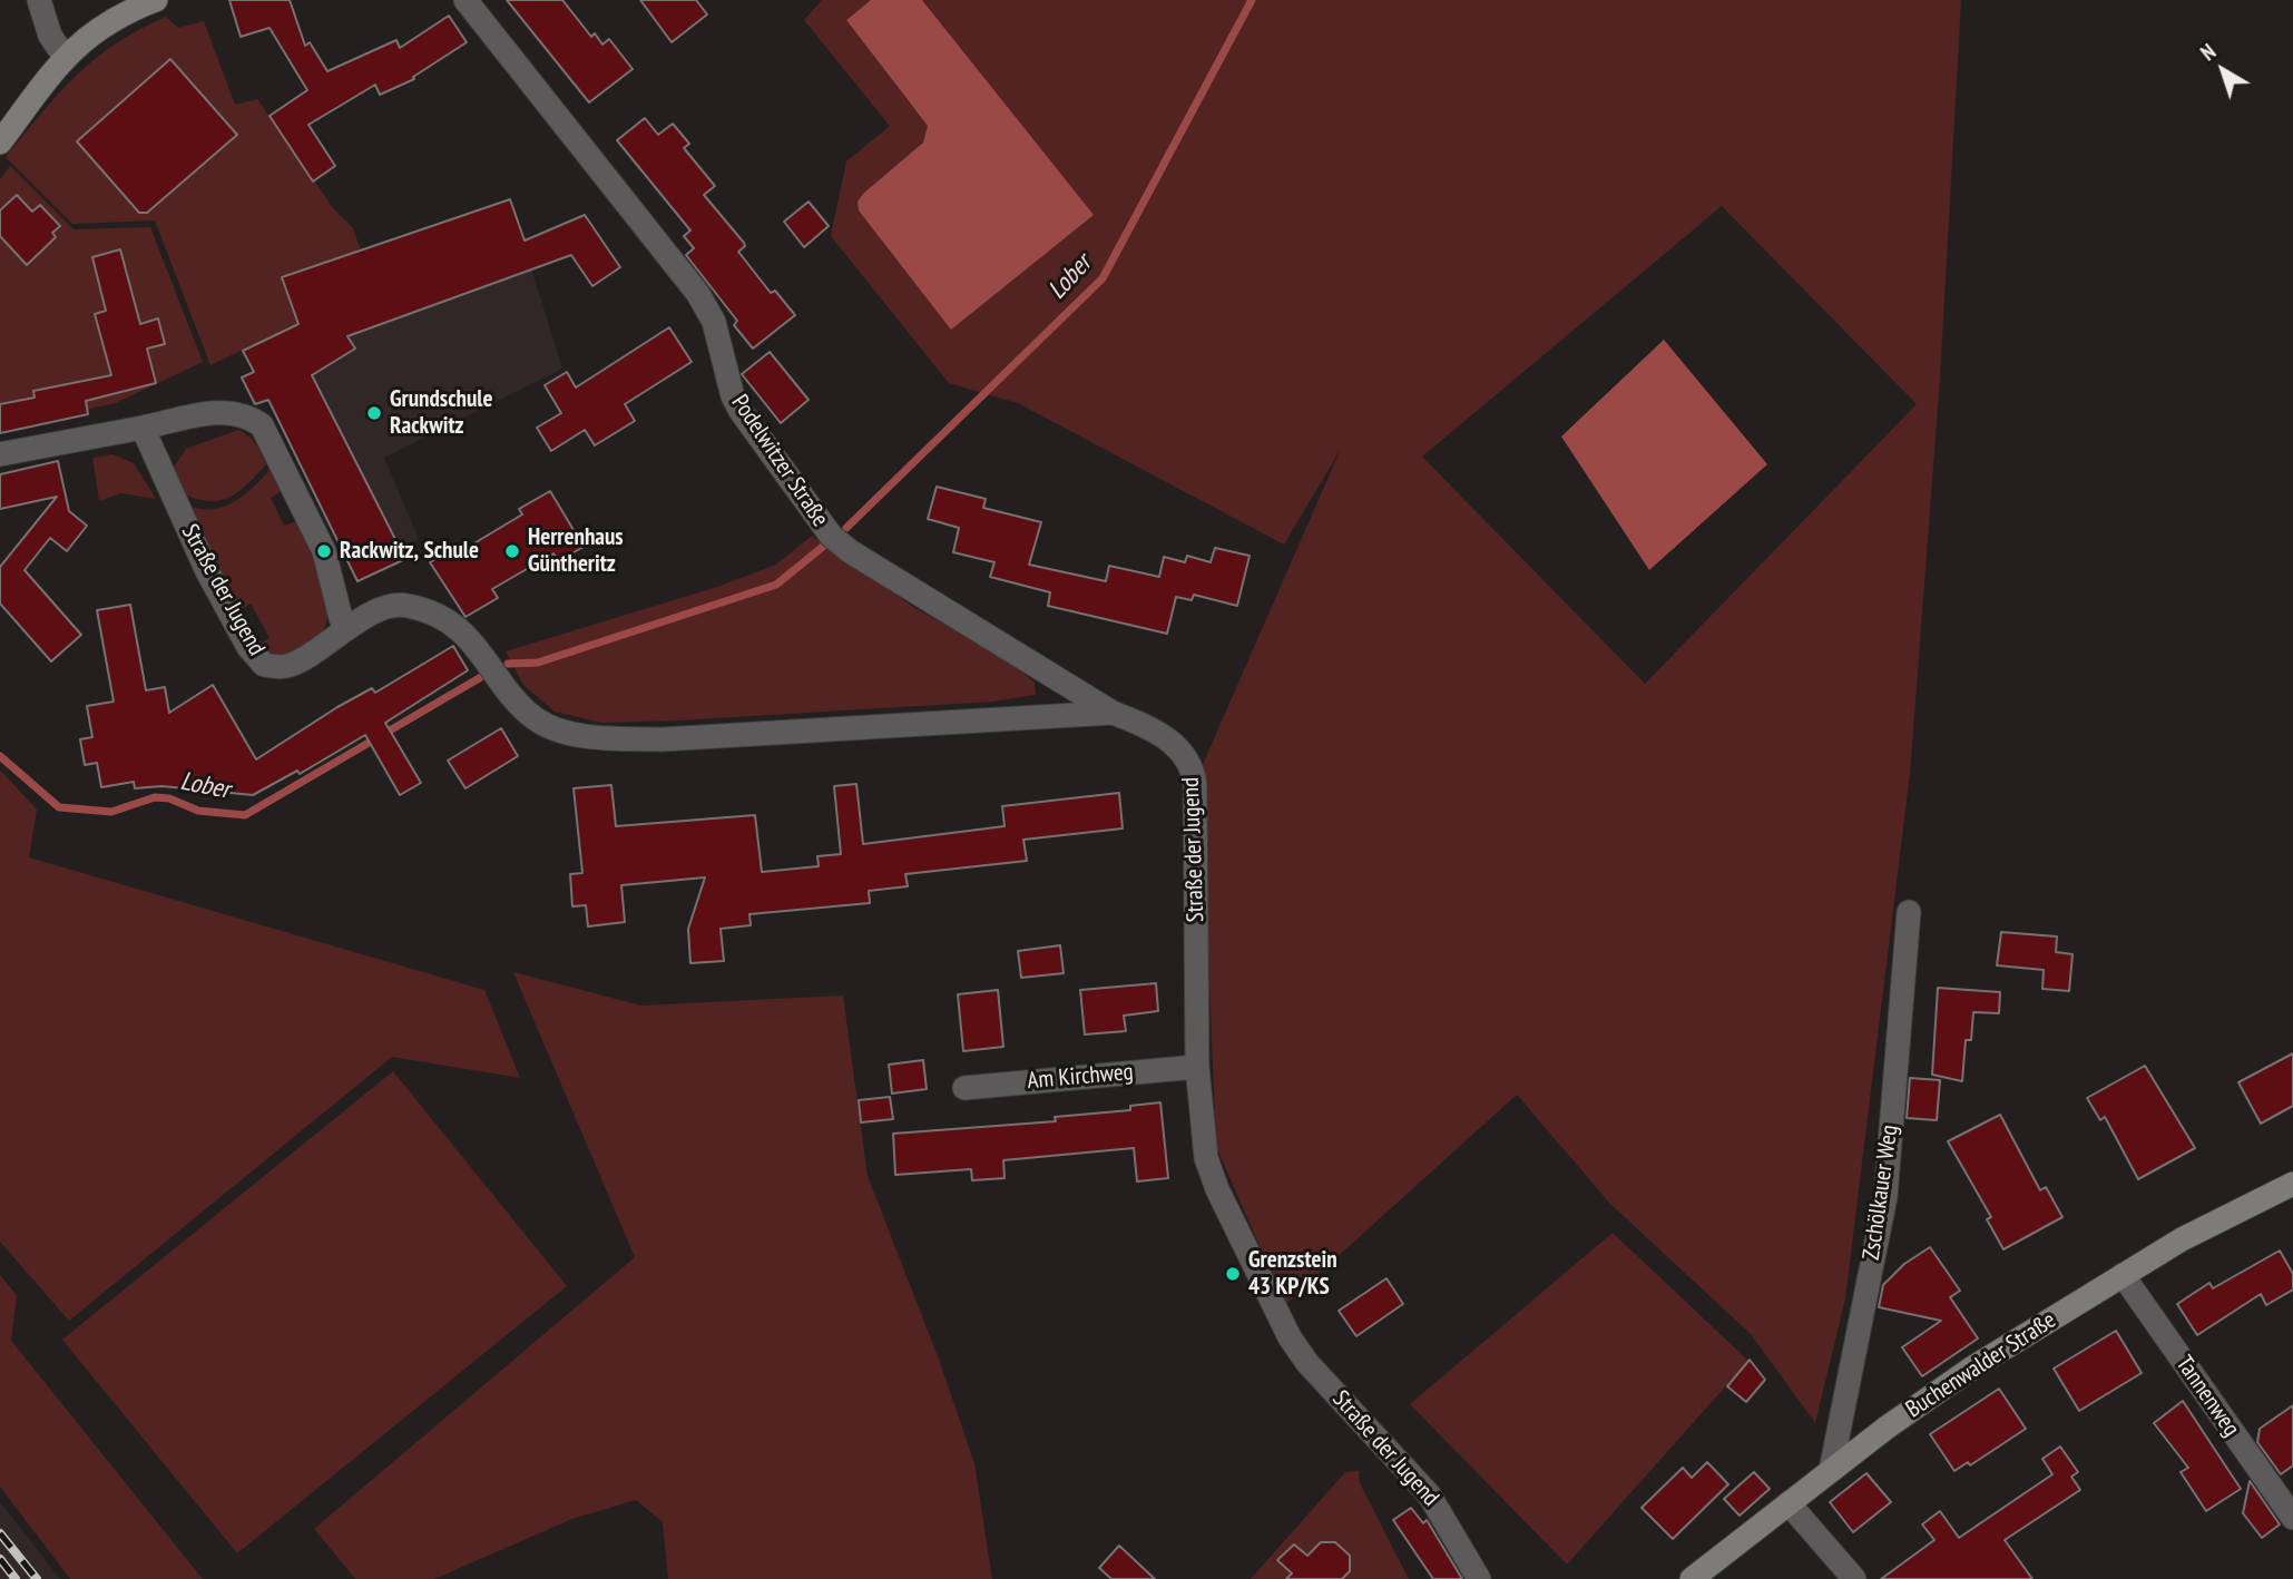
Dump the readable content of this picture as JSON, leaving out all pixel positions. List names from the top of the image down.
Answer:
{
  "streets": {
    "street": [
      "Podelwitzer Straße",
      "Straße der Jugend",
      "Am Kirchweg",
      "Zschölkauer Weg",
      "Buchenwalder Straße",
      "Tannenweg"
    ]
  },
  "crossings": [
    ["Podelwitzer Straße", "Straße der Jugend"],
    ["Straße der Jugend", "Am Kirchweg"],
    ["Zschölkauer Weg", "Buchenwalder Straße"],
    ["Buchenwalder Straße", "Tannenweg"]
  ],
  "water": ["Lober"],
  "places": [
    "Grundschule Rackwitz",
    "Rackwitz, Schule",
    "Herrenhaus Güntheritz",
    "Grenzstein 43 KP/KS"
  ],
  "north": "top left"
}
